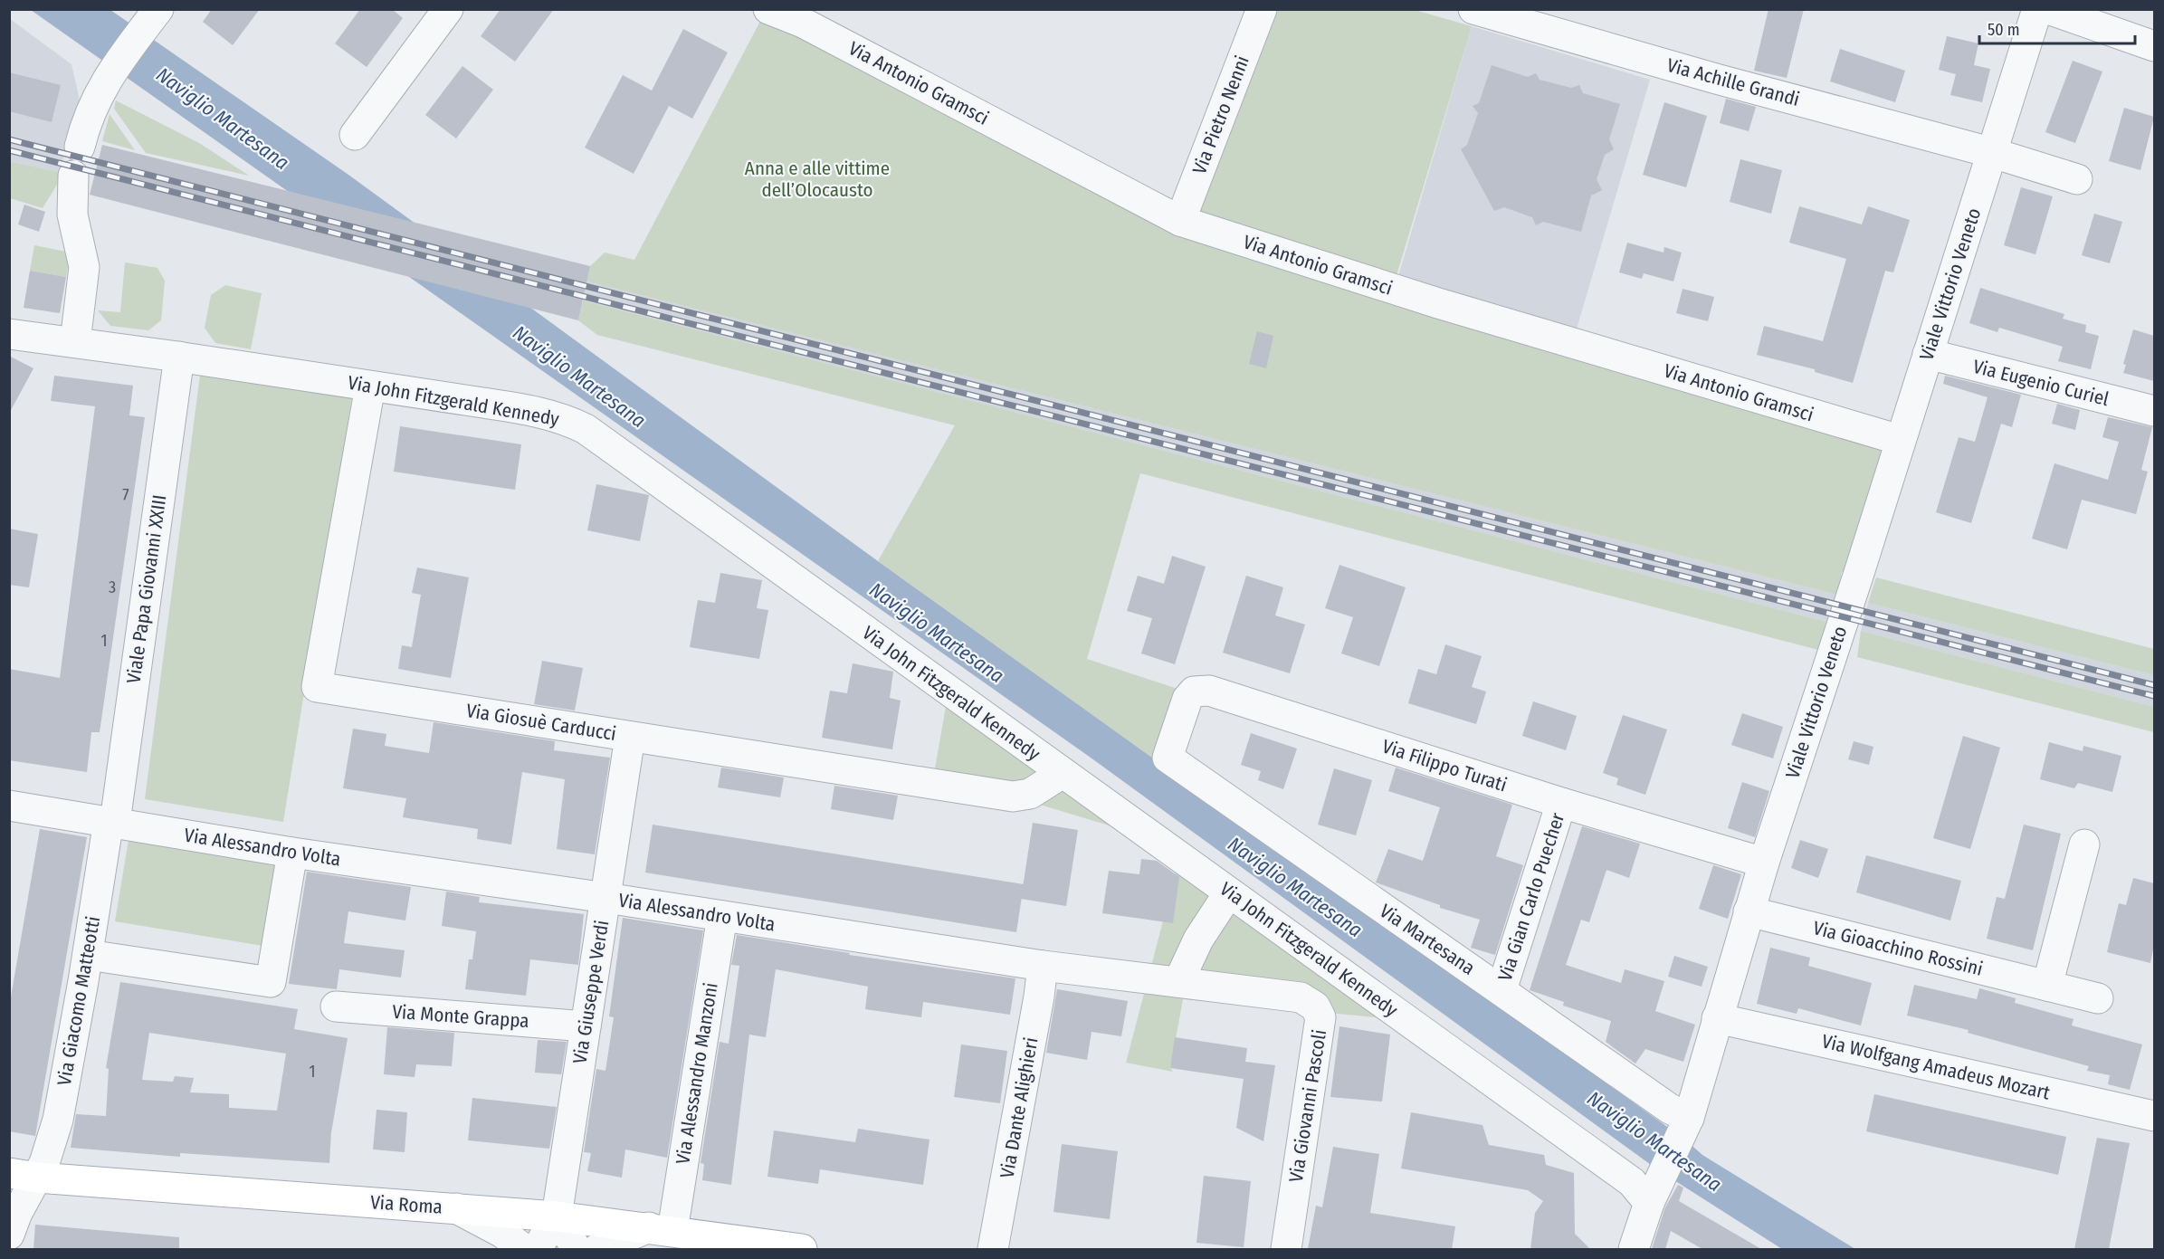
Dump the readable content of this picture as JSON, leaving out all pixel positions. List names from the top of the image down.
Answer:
{
  "streets": {
    "main road": ["Via Roma"],
    "street": [
      "Via Achille Grandi",
      "Via Antonio Gramsci",
      "Via Pietro Nenni",
      "Viale Vittorio Veneto",
      "Via Eugenio Curiel",
      "Via John Fitzgerald Kennedy",
      "Viale Papa Giovanni XXIII",
      "Via Giosuè Carducci",
      "Via Filippo Turati",
      "Via Alessandro Volta",
      "Via Gian Carlo Puecher",
      "Via Martesana",
      "Via Gioacchino Rossini",
      "Via Giuseppe Verdi",
      "Via Giacomo Matteotti",
      "Via Monte Grappa",
      "Via Wolfgang Amadeus Mozart",
      "Via Alessandro Manzoni",
      "Via Giovanni Pascoli",
      "Via Dante Alighieri"
    ]
  },
  "crossings": [
    ["Via Achille Grandi", "Viale Vittorio Veneto"],
    ["Via Antonio Gramsci", "Via Pietro Nenni"],
    ["Via Antonio Gramsci", "Viale Vittorio Veneto"],
    ["Viale Vittorio Veneto", "Via Eugenio Curiel"],
    ["Viale Vittorio Veneto", "Via John Fitzgerald Kennedy"],
    ["Viale Vittorio Veneto", "Via Filippo Turati"],
    ["Viale Vittorio Veneto", "Via Martesana"],
    ["Viale Vittorio Veneto", "Via Gioacchino Rossini"],
    ["Viale Vittorio Veneto", "Via Wolfgang Amadeus Mozart"],
    ["Via John Fitzgerald Kennedy", "Viale Papa Giovanni XXIII"],
    ["Via John Fitzgerald Kennedy", "Via Giosuè Carducci"],
    ["Viale Papa Giovanni XXIII", "Via Alessandro Volta"],
    ["Viale Papa Giovanni XXIII", "Via Giacomo Matteotti"],
    ["Via Giosuè Carducci", "Via Giuseppe Verdi"],
    ["Via Filippo Turati", "Via Gian Carlo Puecher"],
    ["Via Filippo Turati", "Via Martesana"],
    ["Via Alessandro Volta", "Via Giuseppe Verdi"],
    ["Via Alessandro Volta", "Via Giacomo Matteotti"],
    ["Via Alessandro Volta", "Via Alessandro Manzoni"],
    ["Via Alessandro Volta", "Via Giovanni Pascoli"],
    ["Via Alessandro Volta", "Via Dante Alighieri"],
    ["Via Gian Carlo Puecher", "Via Martesana"],
    ["Via Giuseppe Verdi", "Via Monte Grappa"],
    ["Via Giuseppe Verdi", "Via Roma"],
    ["Via Giacomo Matteotti", "Via Roma"],
    ["Via Alessandro Manzoni", "Via Roma"]
  ],
  "water": ["Naviglio Martesana"],
  "parks": ["Anna e alle vittime dell’Olocausto"],
  "house_numbers": [
    "7",
    "3",
    "1",
    "1"
  ],
  "scale_bar": "50 m"
}
